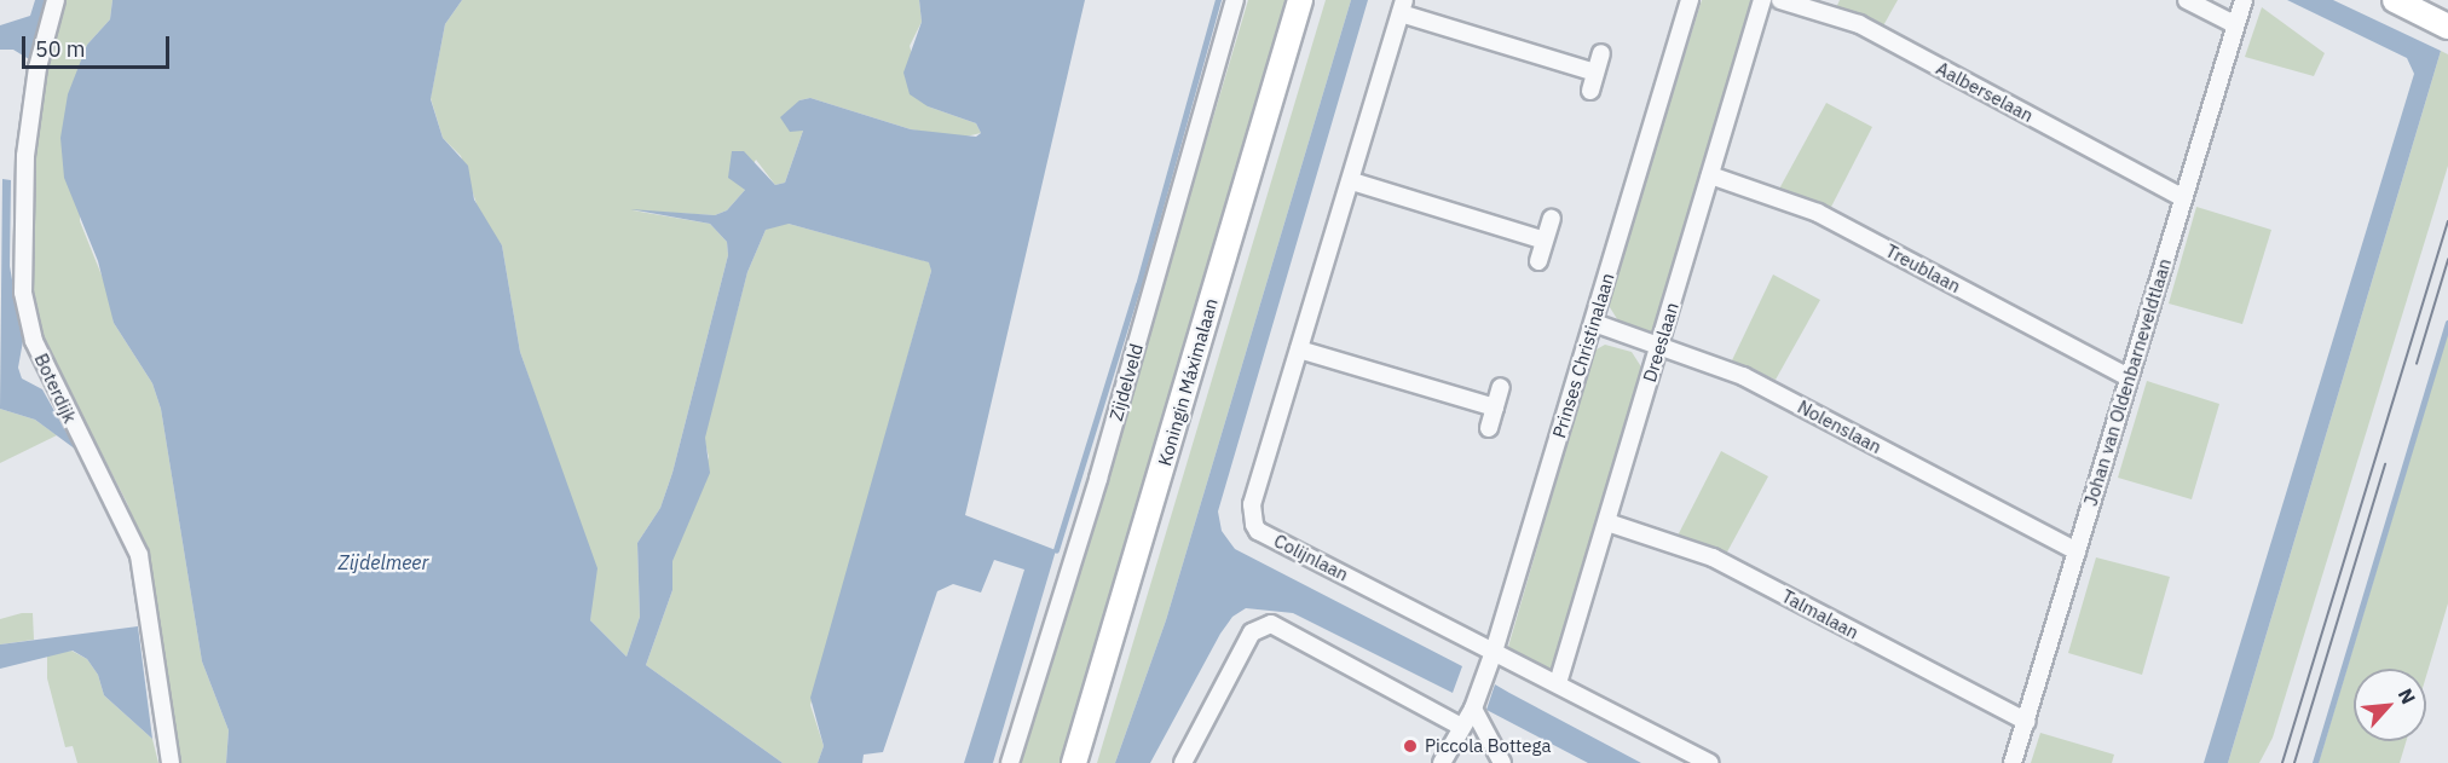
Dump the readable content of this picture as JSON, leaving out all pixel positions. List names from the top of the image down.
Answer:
{
  "streets": {
    "street": [
      "Aalberselaan",
      "Treublaan",
      "Dreeslaan",
      "Prinses Christinalaan",
      "Zijdelveld",
      "Koningin Máximalaan",
      "Johan van Oldenbarneveldtlaan",
      "Boterdijk",
      "Nolenslaan",
      "Colijnlaan",
      "Talmalaan"
    ]
  },
  "crossings": [
    ["Aalberselaan", "Johan van Oldenbarneveldtlaan"],
    ["Treublaan", "Dreeslaan"],
    ["Treublaan", "Johan van Oldenbarneveldtlaan"],
    ["Dreeslaan", "Nolenslaan"],
    ["Dreeslaan", "Talmalaan"],
    ["Prinses Christinalaan", "Nolenslaan"],
    ["Prinses Christinalaan", "Colijnlaan"],
    ["Johan van Oldenbarneveldtlaan", "Nolenslaan"],
    ["Johan van Oldenbarneveldtlaan", "Talmalaan"]
  ],
  "water": ["Zijdelmeer"],
  "places": ["Piccola Bottega"],
  "scale_bar": "50 m",
  "north": "top right"
}
